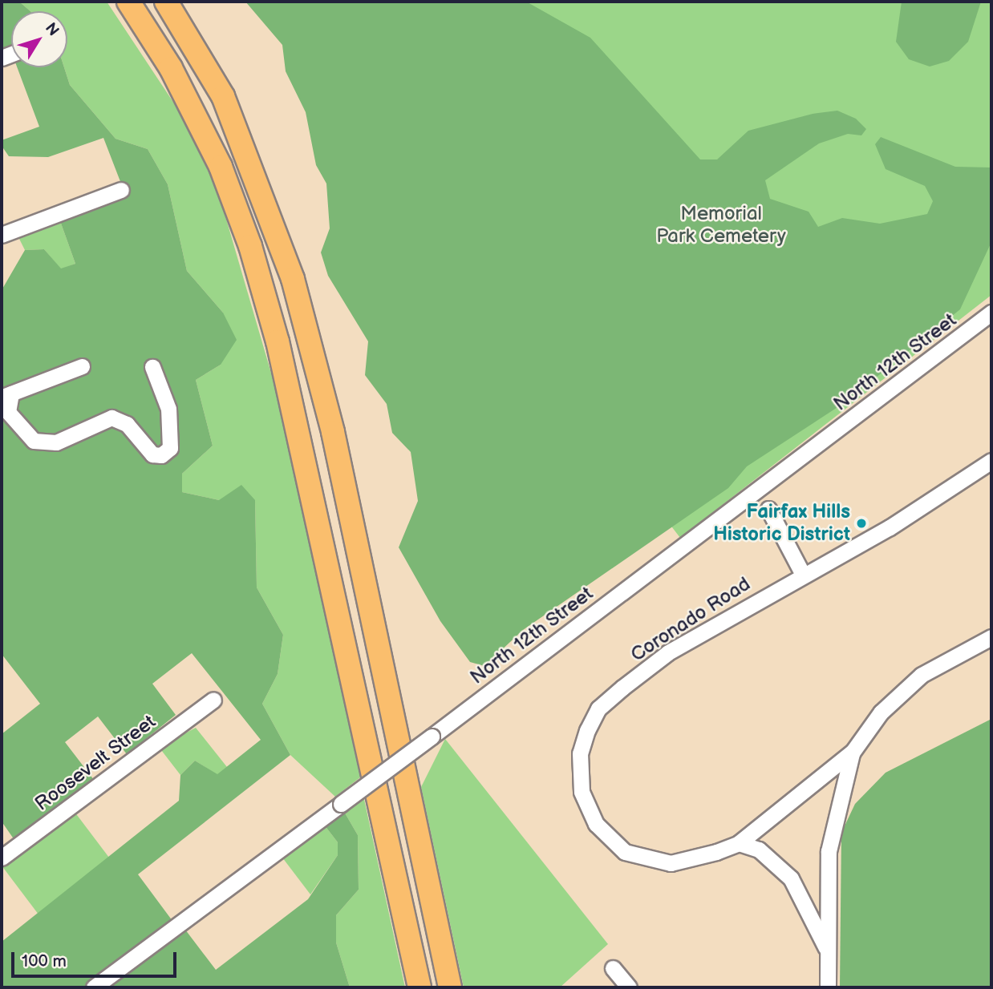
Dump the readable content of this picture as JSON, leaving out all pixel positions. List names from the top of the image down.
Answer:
{
  "streets": {
    "street": ["North 12th Street", "Coronado Road", "Roosevelt Street"]
  },
  "parks": ["Memorial Park Cemetery"],
  "places": ["Fairfax Hills Historic District"],
  "scale_bar": "100 m",
  "north": "top right"
}
